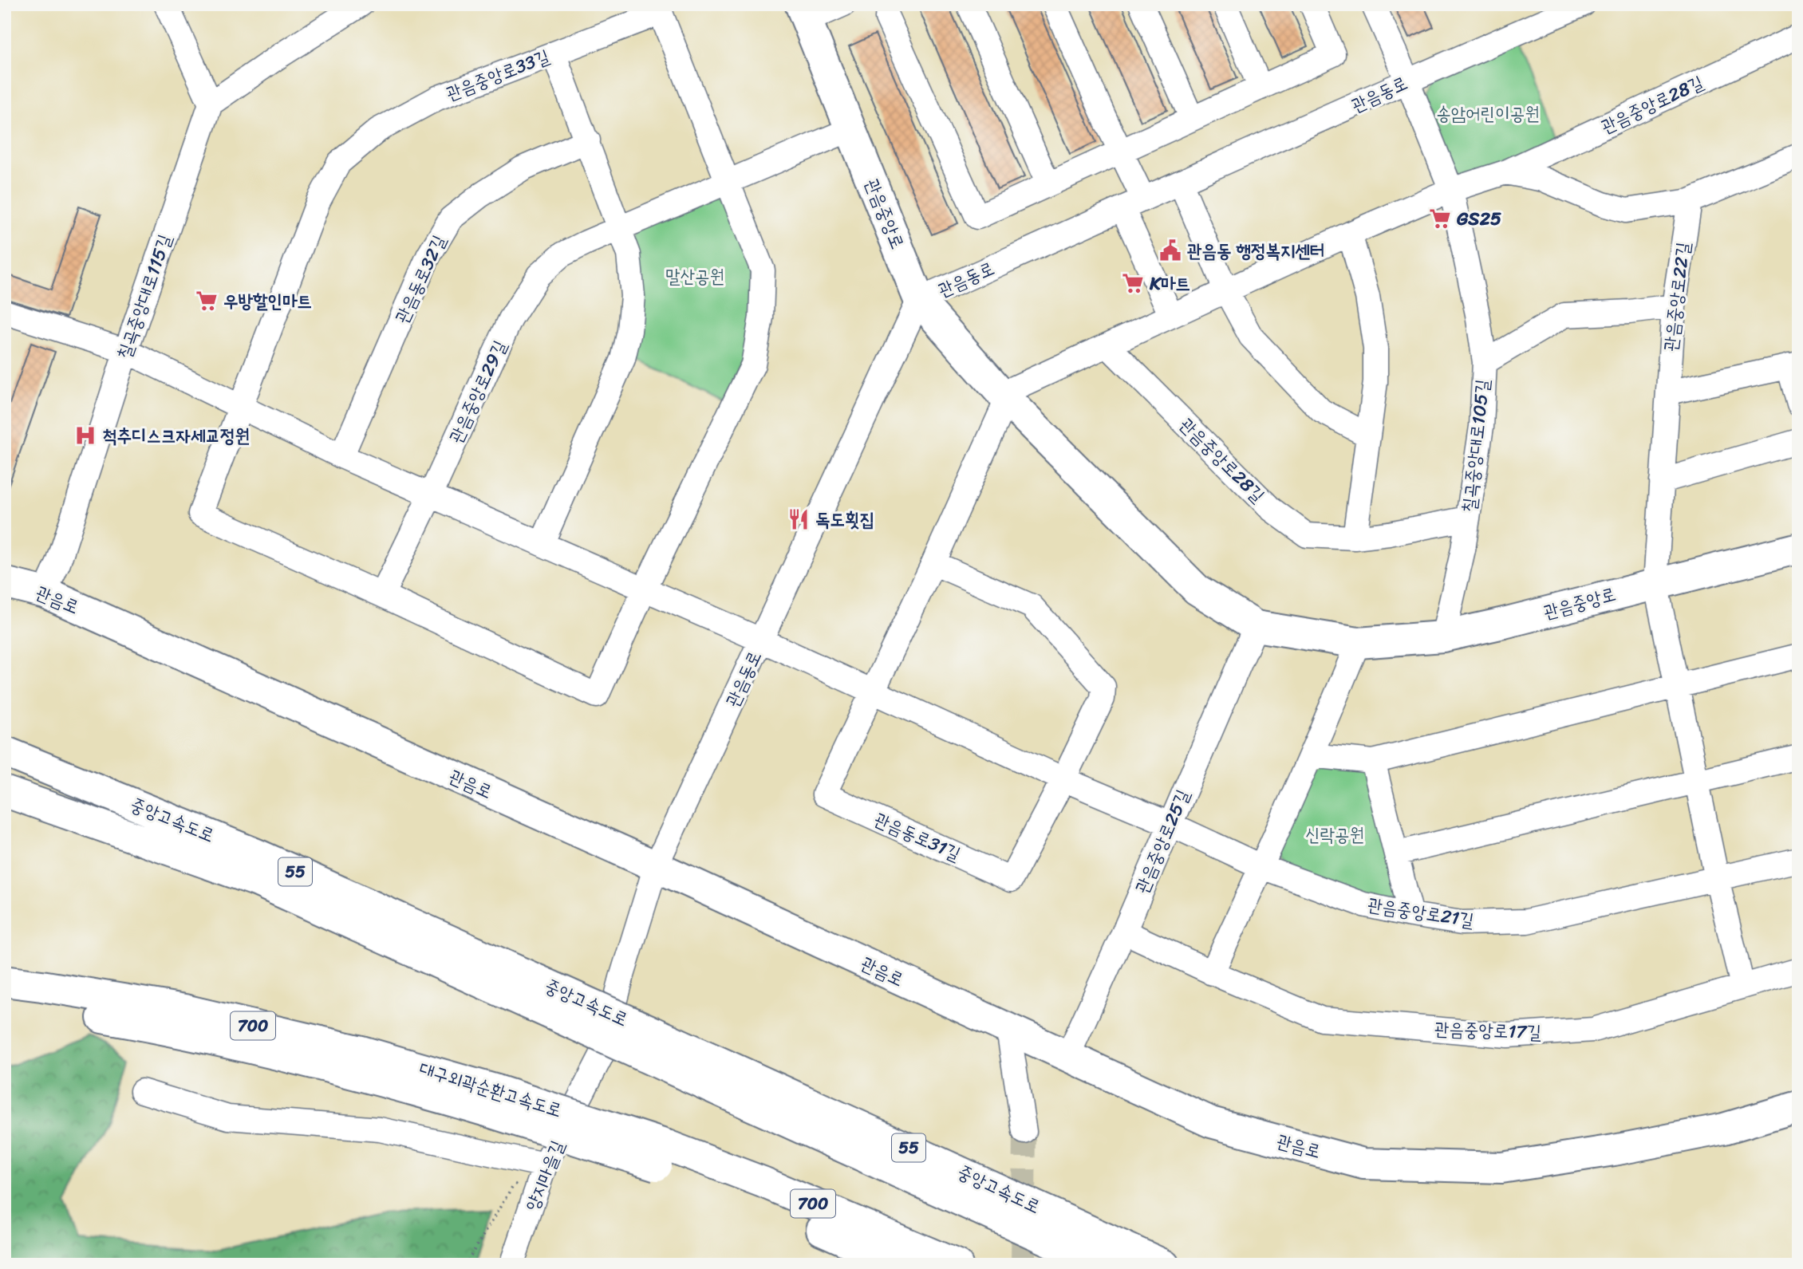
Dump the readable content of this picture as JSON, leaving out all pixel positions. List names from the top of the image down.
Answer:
{
  "streets": {
    "main road": [
      "관음중앙로",
      "관음로",
      "중앙고속도로",
      "55",
      "700",
      "대구외곽순환고속도로"
    ],
    "street": [
      "관음중앙로33길",
      "관음동로",
      "관음중앙로28길",
      "관음동로32길",
      "칠곡중앙대로115길",
      "관음중앙로22길",
      "관음중앙로29길",
      "칠곡중앙대로105길",
      "관음동로31길",
      "관음중앙로25길",
      "관음중앙로21길",
      "관음중앙로17길",
      "양지마을길"
    ]
  },
  "crossings": [
    ["관음동로", "관음중앙로"],
    ["관음동로", "칠곡중앙대로105길"],
    ["관음동로", "관음로"],
    ["관음동로", "양지마을길"],
    ["관음중앙로28길", "관음중앙로"],
    ["관음중앙로28길", "관음중앙로22길"],
    ["관음중앙로28길", "칠곡중앙대로105길"],
    ["관음중앙로", "관음중앙로22길"],
    ["관음중앙로", "관음중앙로29길"],
    ["관음중앙로", "칠곡중앙대로105길"],
    ["관음중앙로", "관음중앙로25길"],
    ["칠곡중앙대로115길", "관음로"],
    ["관음로", "관음중앙로25길"],
    ["관음로", "양지마을길"],
    ["관음중앙로25길", "관음중앙로21길"],
    ["관음중앙로25길", "관음중앙로17길"]
  ],
  "parks": ["송암어린이공원", "말산공원", "신락공원"],
  "places": {
    "supermarket": ["GS25", "K마트", "우방할인마트"],
    "public building": ["관음동 행정복지센터"],
    "hospital": ["척추디스크자세교정원"],
    "restaurant": ["독도횟집"]
  }
}
